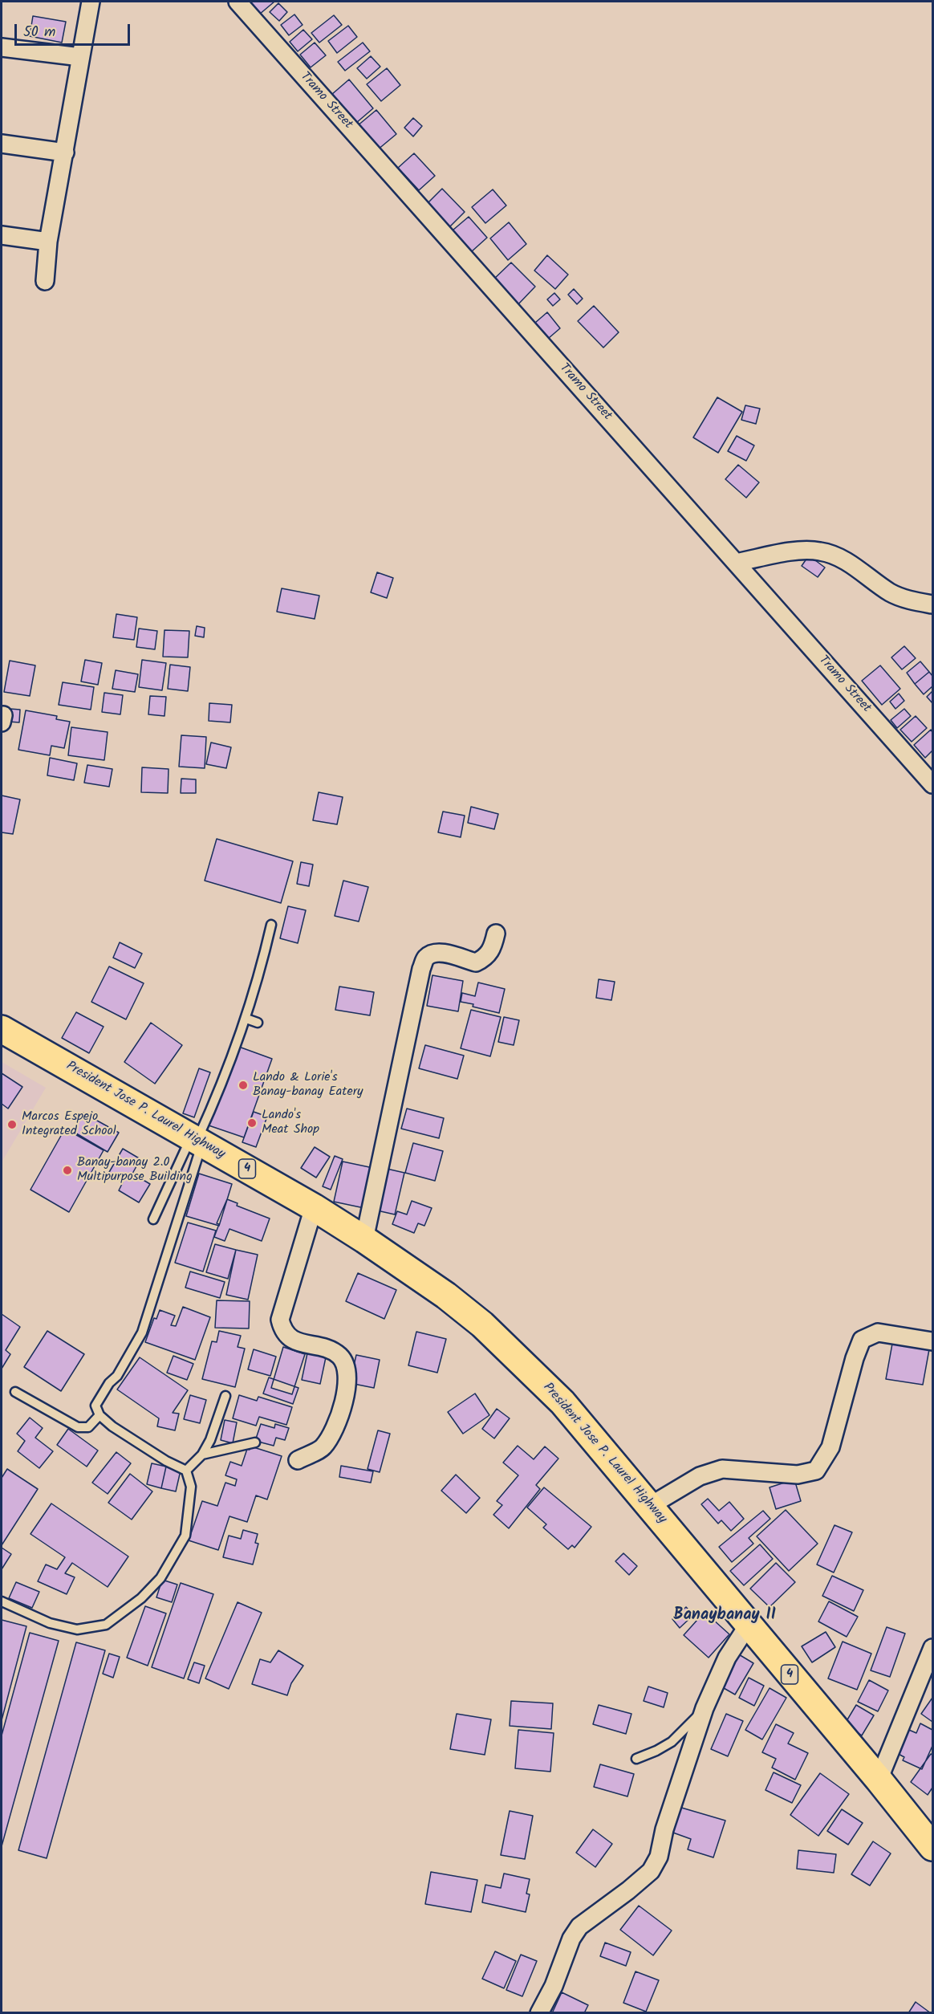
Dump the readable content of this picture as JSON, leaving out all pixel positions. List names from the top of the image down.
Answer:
{
  "streets": {
    "highway": ["President Jose P. Laurel Highway", "4"],
    "street": ["Tramo Street"]
  },
  "districts": ["Banaybanay II"],
  "places": [
    "Lando & Lorie's Banay-banay Eatery",
    "Lando's Meat Shop",
    "Marcos Espejo Integrated School",
    "Banay-banay 2.0 Multipurpose Building"
  ],
  "scale_bar": "50 m"
}
